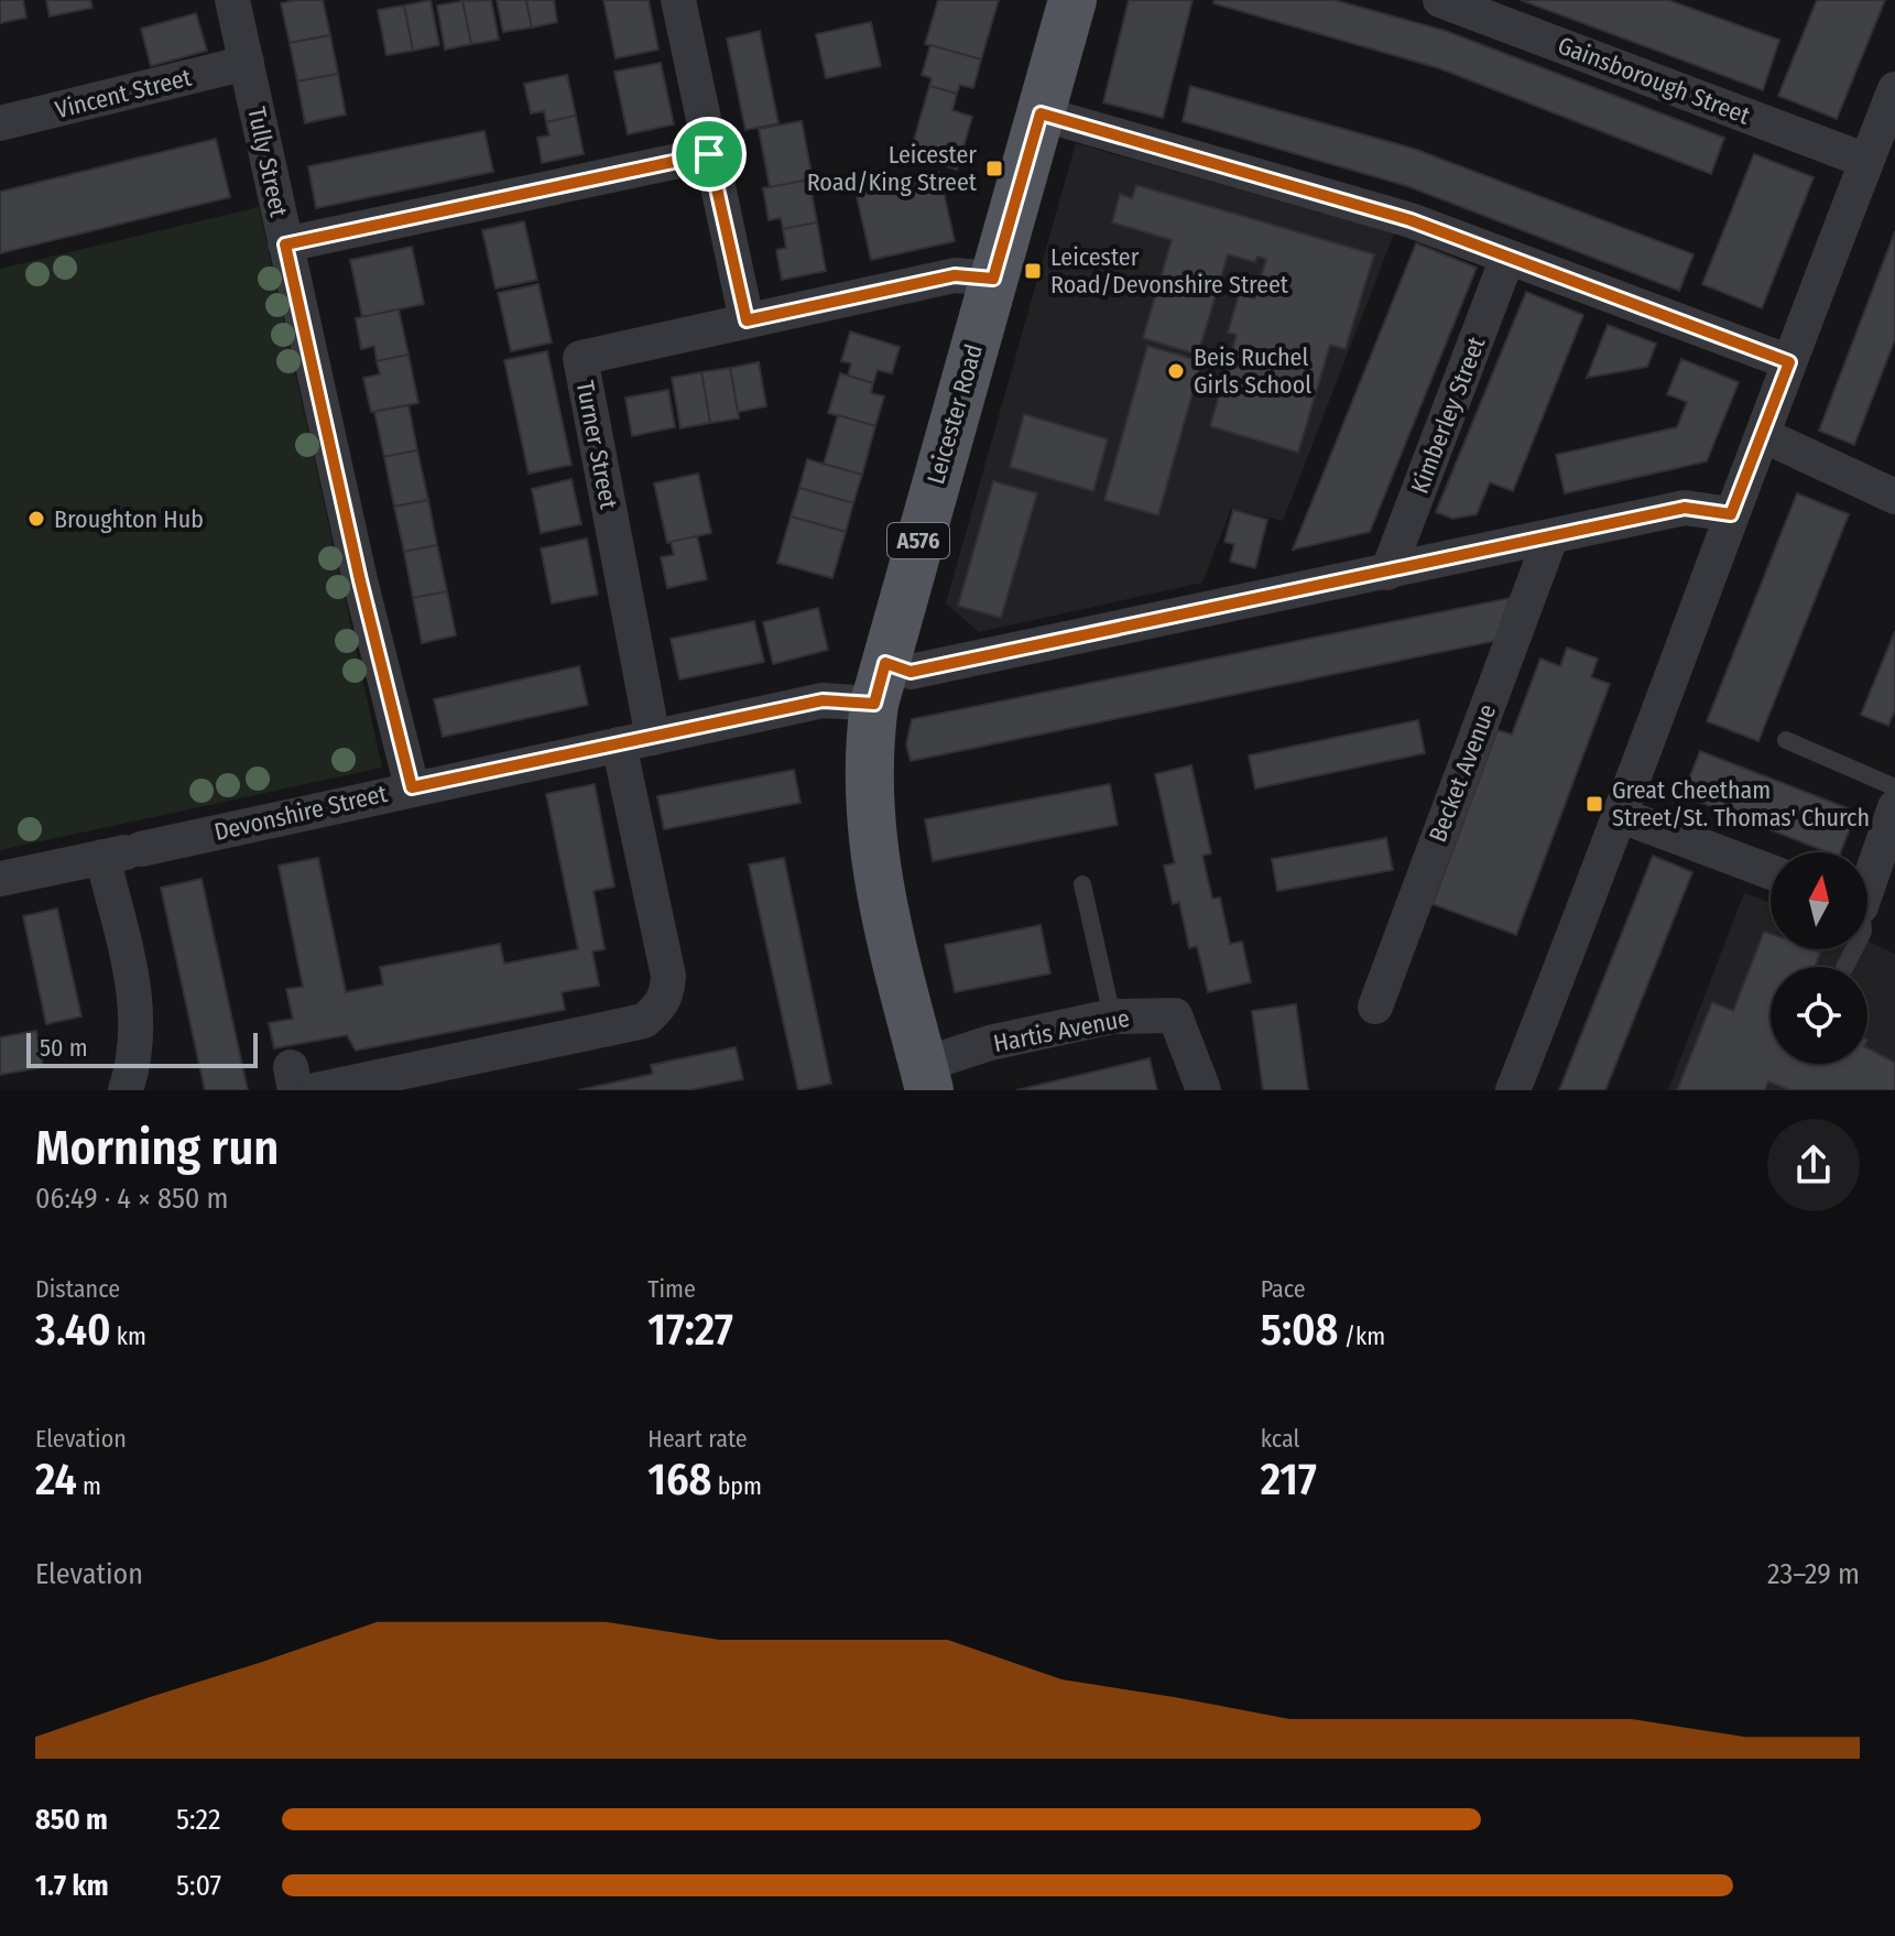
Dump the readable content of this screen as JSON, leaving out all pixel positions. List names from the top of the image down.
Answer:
{
  "streets": {
    "main road": ["Leicester Road", "A576"],
    "street": [
      "Gainsborough Street",
      "Vincent Street",
      "Tully Street",
      "Kimberley Street",
      "Turner Street",
      "Becket Avenue",
      "Devonshire Street",
      "Hartis Avenue"
    ]
  },
  "crossings": [
    ["Vincent Street", "Tully Street"],
    ["Tully Street", "Devonshire Street"],
    ["Leicester Road", "Turner Street"],
    ["Leicester Road", "Devonshire Street"],
    ["Leicester Road", "Hartis Avenue"],
    ["Kimberley Street", "Devonshire Street"],
    ["Turner Street", "Devonshire Street"],
    ["Becket Avenue", "Devonshire Street"]
  ],
  "places": {
    "transit": ["Leicester Road/King Street", "Leicester Road/Devonshire Street", "Great Cheetham Street/St. Thomas' Church"],
    "other": ["Beis Ruchel Girls School", "Broughton Hub"]
  },
  "scale_bar": "50 m",
  "north": "top",
  "page": {
    "scale": "50 m",
    "heading": ["Morning run", "06:49 · 4 × 850 m"],
    "stats": [
      ["Distance", "3.40 km"],
      ["Time", "17:27"],
      ["Pace", "5:08 /km"],
      ["Elevation", "24 m"],
      ["Heart rate", "168 bpm"],
      ["kcal", "217"]
    ],
    "chart": ["Elevation", "23–29 m"],
    "list": [
      {
        "name": "850 m",
        "note": "5:22"
      },
      {
        "name": "1.7 km",
        "note": "5:07"
      }
    ]
  }
}
